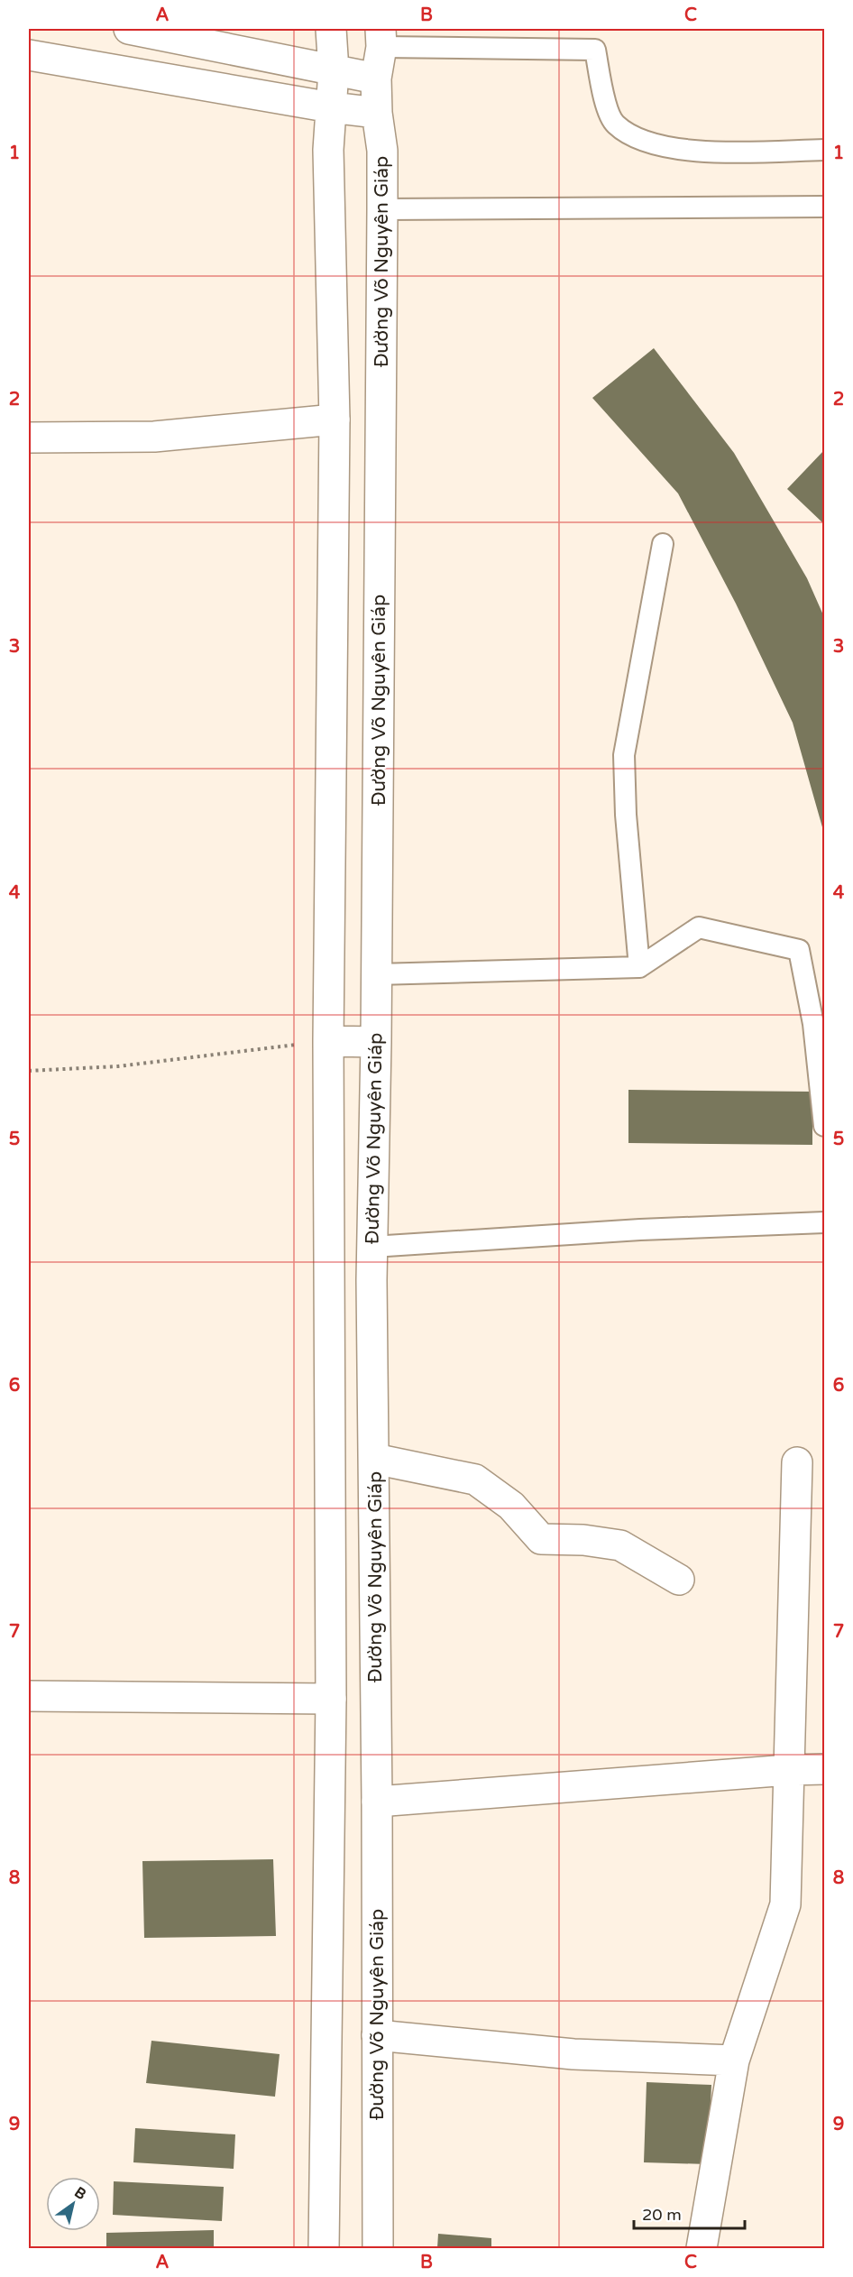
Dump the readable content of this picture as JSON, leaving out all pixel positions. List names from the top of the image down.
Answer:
{
  "streets": {
    "main road": ["Đường Võ Nguyên Giáp"]
  },
  "scale_bar": "20 m",
  "north": "top right",
  "grid": {
    "columns": ["A", "B", "C"],
    "rows": [
      "1",
      "2",
      "3",
      "4",
      "5",
      "6",
      "7",
      "8",
      "9"
    ]
  }
}
